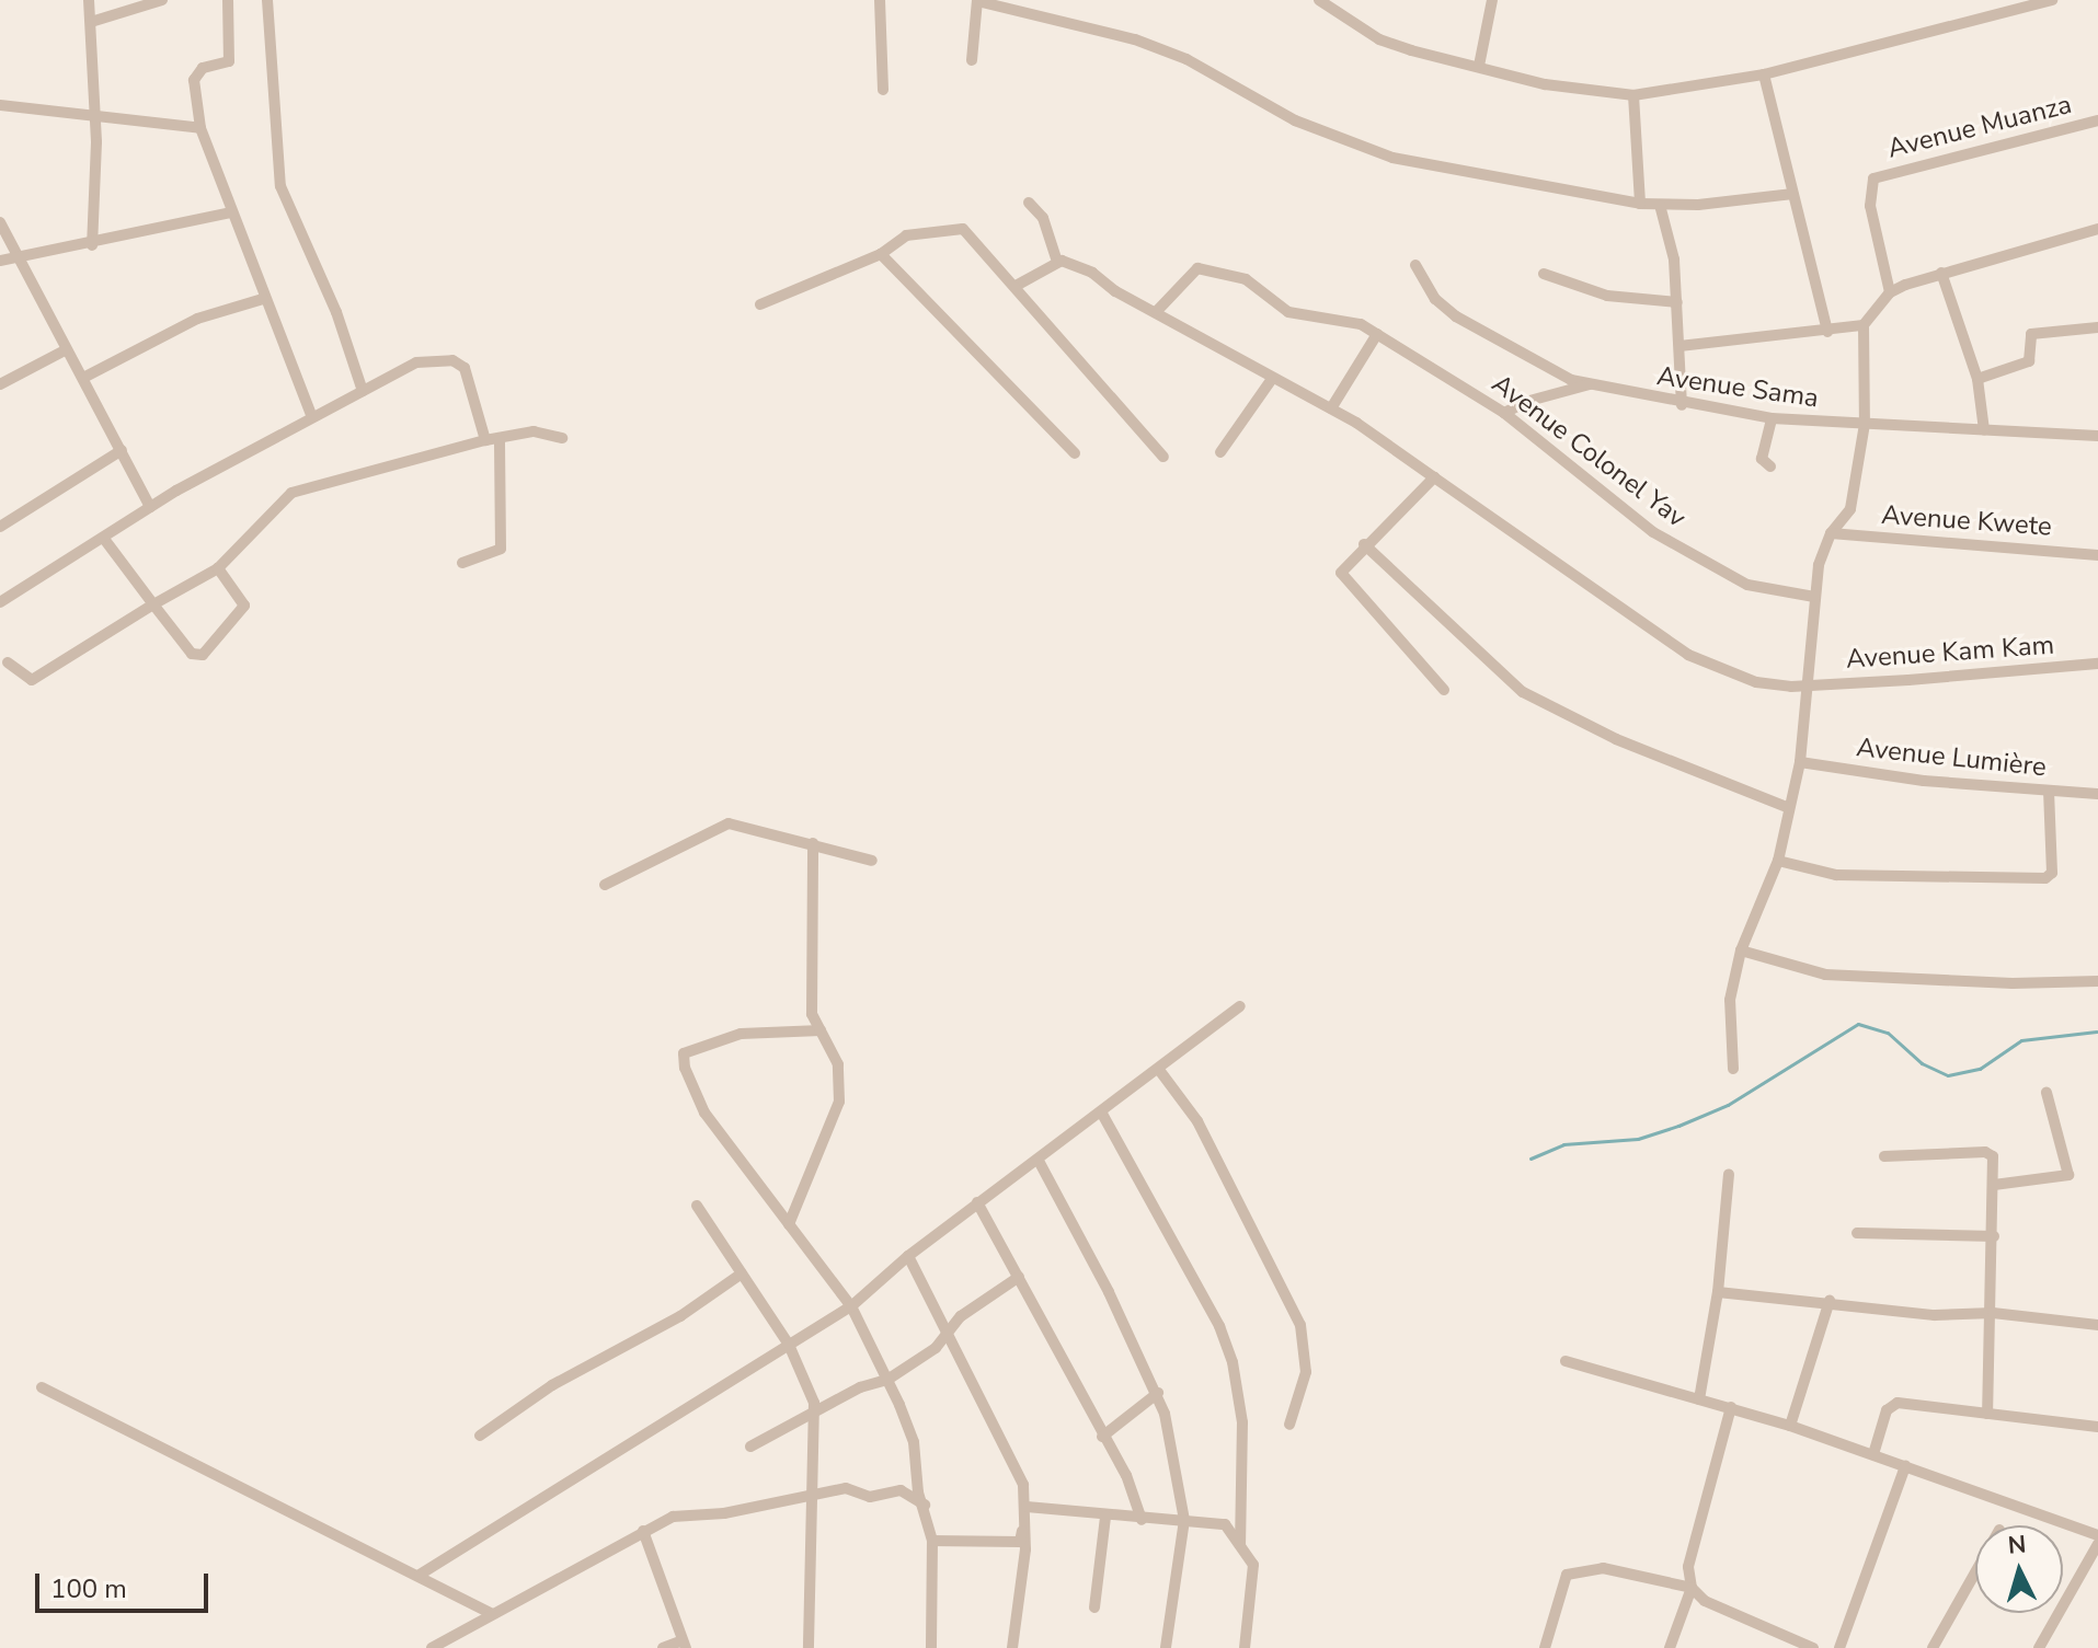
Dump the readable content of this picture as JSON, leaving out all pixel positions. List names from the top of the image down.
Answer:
{
  "streets": {
    "street": [
      "Avenue Muanza",
      "Avenue Sama",
      "Avenue Colonel Yav",
      "Avenue Kwete",
      "Avenue Kam Kam",
      "Avenue Lumière"
    ]
  },
  "crossings": [
    ["Avenue Colonel Yav", "Avenue Kam Kam"]
  ],
  "scale_bar": "100 m",
  "north": "top"
}
